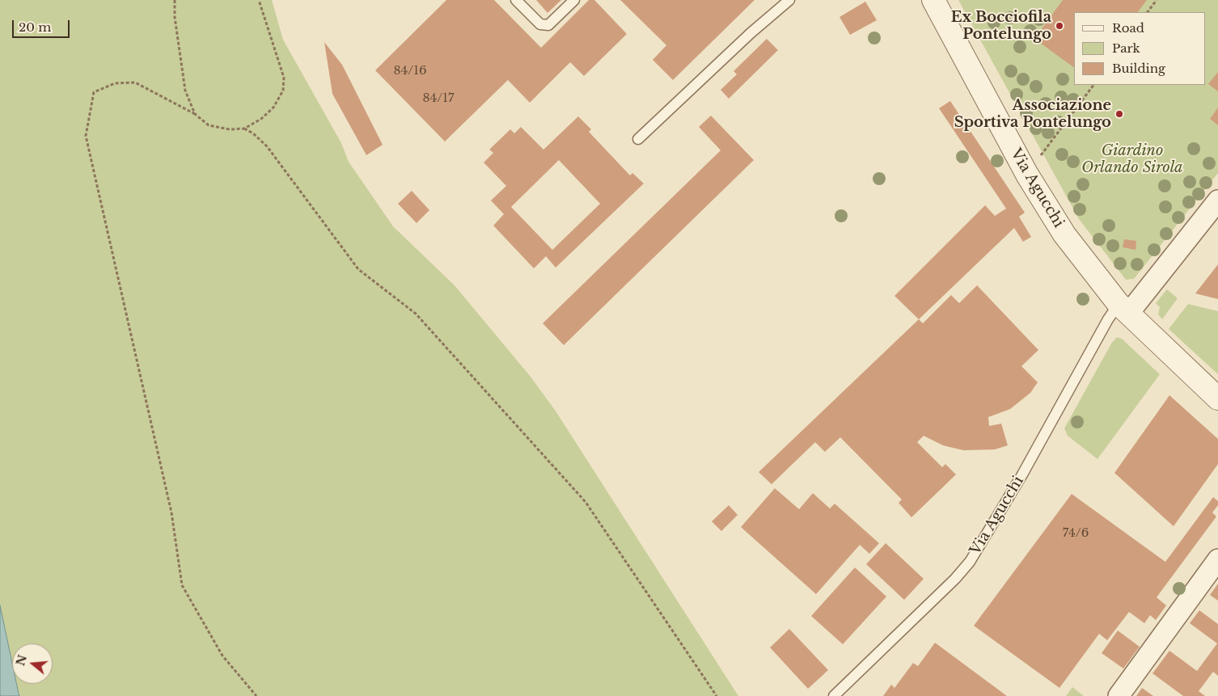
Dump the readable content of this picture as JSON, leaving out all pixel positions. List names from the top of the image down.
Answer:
{
  "streets": {
    "street": ["Via Agucchi"]
  },
  "parks": ["Giardino Orlando Sirola"],
  "places": ["Ex Bocciofila Pontelungo", "Associazione Sportiva Pontelungo"],
  "house_numbers": ["84/16", "84/17", "74/6"],
  "legend": ["Road", "Park", "Building"],
  "scale_bar": "20 m",
  "north": "left"
}
